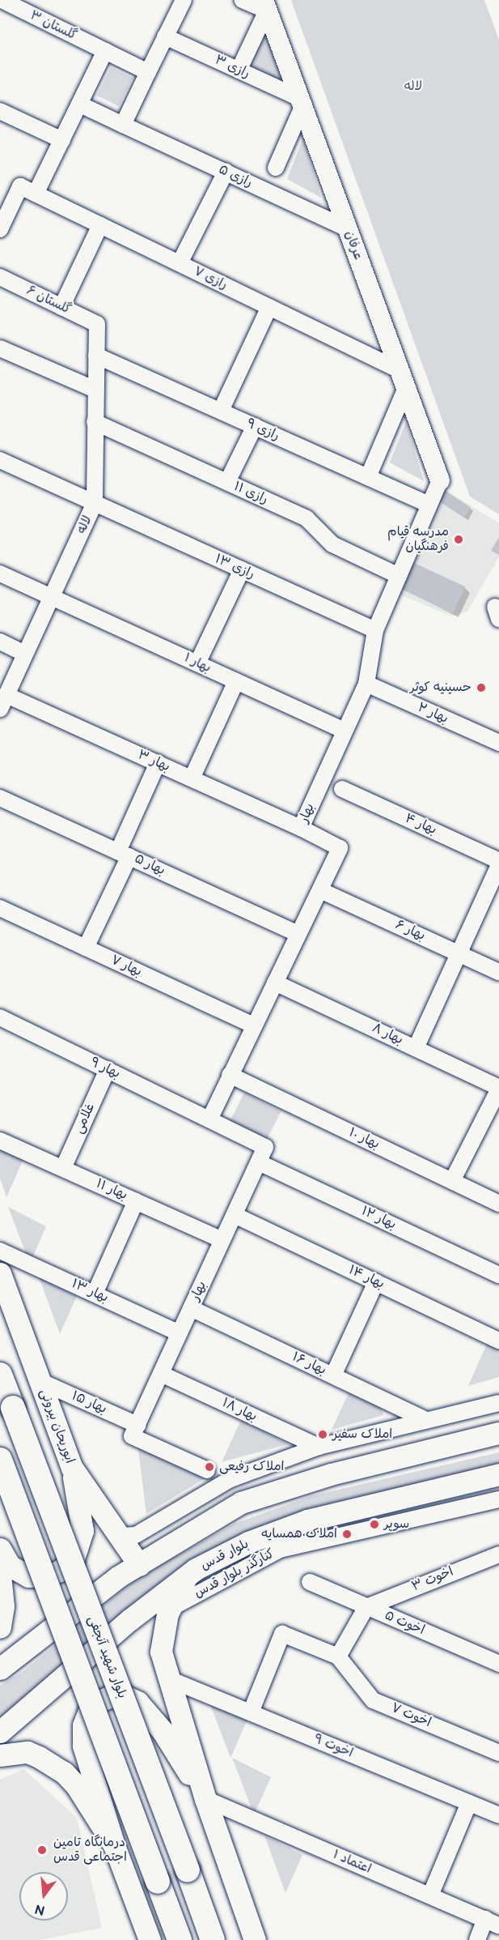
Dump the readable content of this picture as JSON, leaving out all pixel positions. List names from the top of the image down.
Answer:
{
  "streets": {
    "main road": ["ابوریحان بیرونی", "بلوار قدس", "بلوار شهید آنجفی"],
    "street": [
      "گلستان ۳",
      "رازی ۳",
      "رازی ۵",
      "عرفان",
      "رازی ۷",
      "گلستان ۶",
      "رازی ۹",
      "رازی ۱۱",
      "لاله",
      "رازی ۱۳",
      "بهار ۱",
      "بهار ۲",
      "بهار ۳",
      "بهار",
      "بهار ۴",
      "بهار ۵",
      "بهار ۶",
      "بهار ۷",
      "بهار ۸",
      "بهار ۹",
      "غلامی",
      "بهار ۱۰",
      "بهار ۱۱",
      "بهار ۱۲",
      "بهار ۱۴",
      "بهار ۱۳",
      "بهار ۱۶",
      "بهار ۱۵",
      "بهار ۱۸",
      "کنارگذر بلوار قدس",
      "اخوت ۳",
      "اخوت ۵",
      "اخوت ۷",
      "اخوت ۹",
      "اعتماد ۱"
    ]
  },
  "crossings": [
    ["رازی ۳", "عرفان"],
    ["رازی ۵", "عرفان"],
    ["عرفان", "رازی ۷"],
    ["عرفان", "بهار"],
    ["گلستان ۶", "لاله"],
    ["رازی ۹", "لاله"],
    ["رازی ۹", "بهار"],
    ["رازی ۱۱", "لاله"],
    ["رازی ۱۱", "بهار"],
    ["لاله", "رازی ۱۳"],
    ["لاله", "بهار ۱"],
    ["لاله", "بهار ۳"],
    ["رازی ۱۳", "بهار"],
    ["بهار ۱", "بهار"],
    ["بهار ۲", "بهار"],
    ["بهار ۳", "بهار"],
    ["بهار", "بهار ۵"],
    ["بهار", "بهار ۶"],
    ["بهار", "بهار ۷"],
    ["بهار", "بهار ۸"],
    ["بهار", "بهار ۹"],
    ["بهار", "بهار ۱۰"],
    ["بهار", "بهار ۱۱"],
    ["بهار", "بهار ۱۲"],
    ["بهار", "بهار ۱۴"],
    ["بهار", "بهار ۱۳"],
    ["بهار", "بهار ۱۶"],
    ["بهار", "بهار ۱۵"],
    ["بهار", "بهار ۱۸"],
    ["بهار ۹", "غلامی"],
    ["غلامی", "بهار ۱۱"],
    ["بهار ۱۵", "ابوریحان بیرونی"],
    ["اخوت ۳", "اخوت ۵"]
  ],
  "parks": ["لاله"],
  "places": [
    "مدرسه قیام فرهنگیان",
    "حسینیه کوثر",
    "املاک سفیر",
    "املاک رفیعی",
    "سوپر",
    "املاک همسایه",
    "درمانگاه تامین اجتماعی قدس"
  ],
  "north": "bottom"
}
